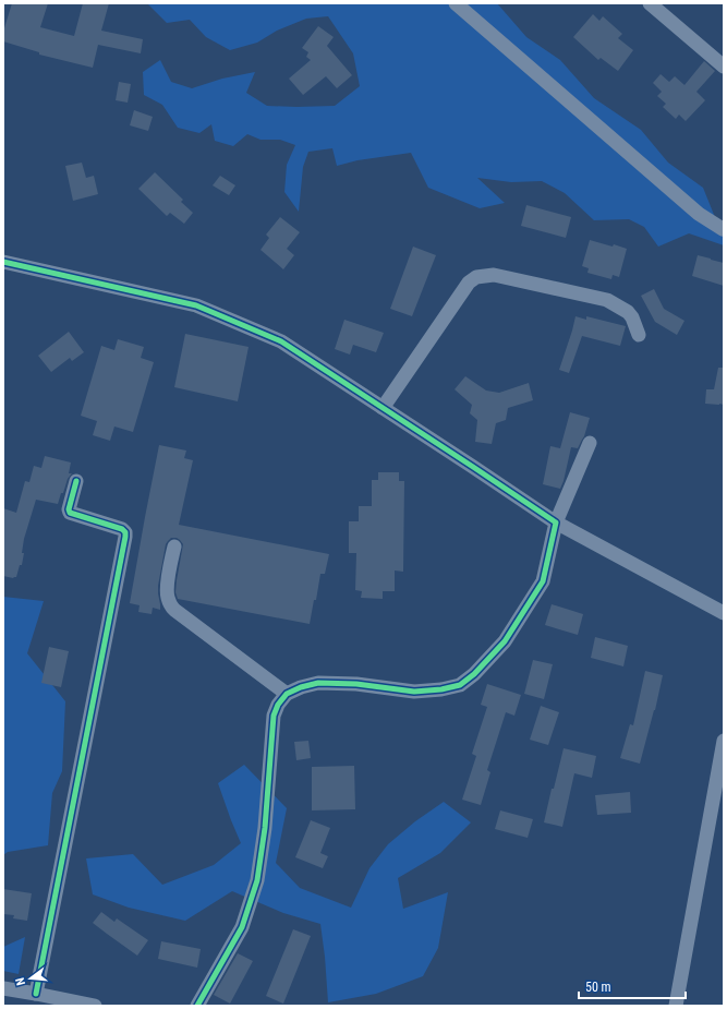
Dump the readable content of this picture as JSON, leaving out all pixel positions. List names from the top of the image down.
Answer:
{
  "scale_bar": "50 m",
  "north": "left"
}
